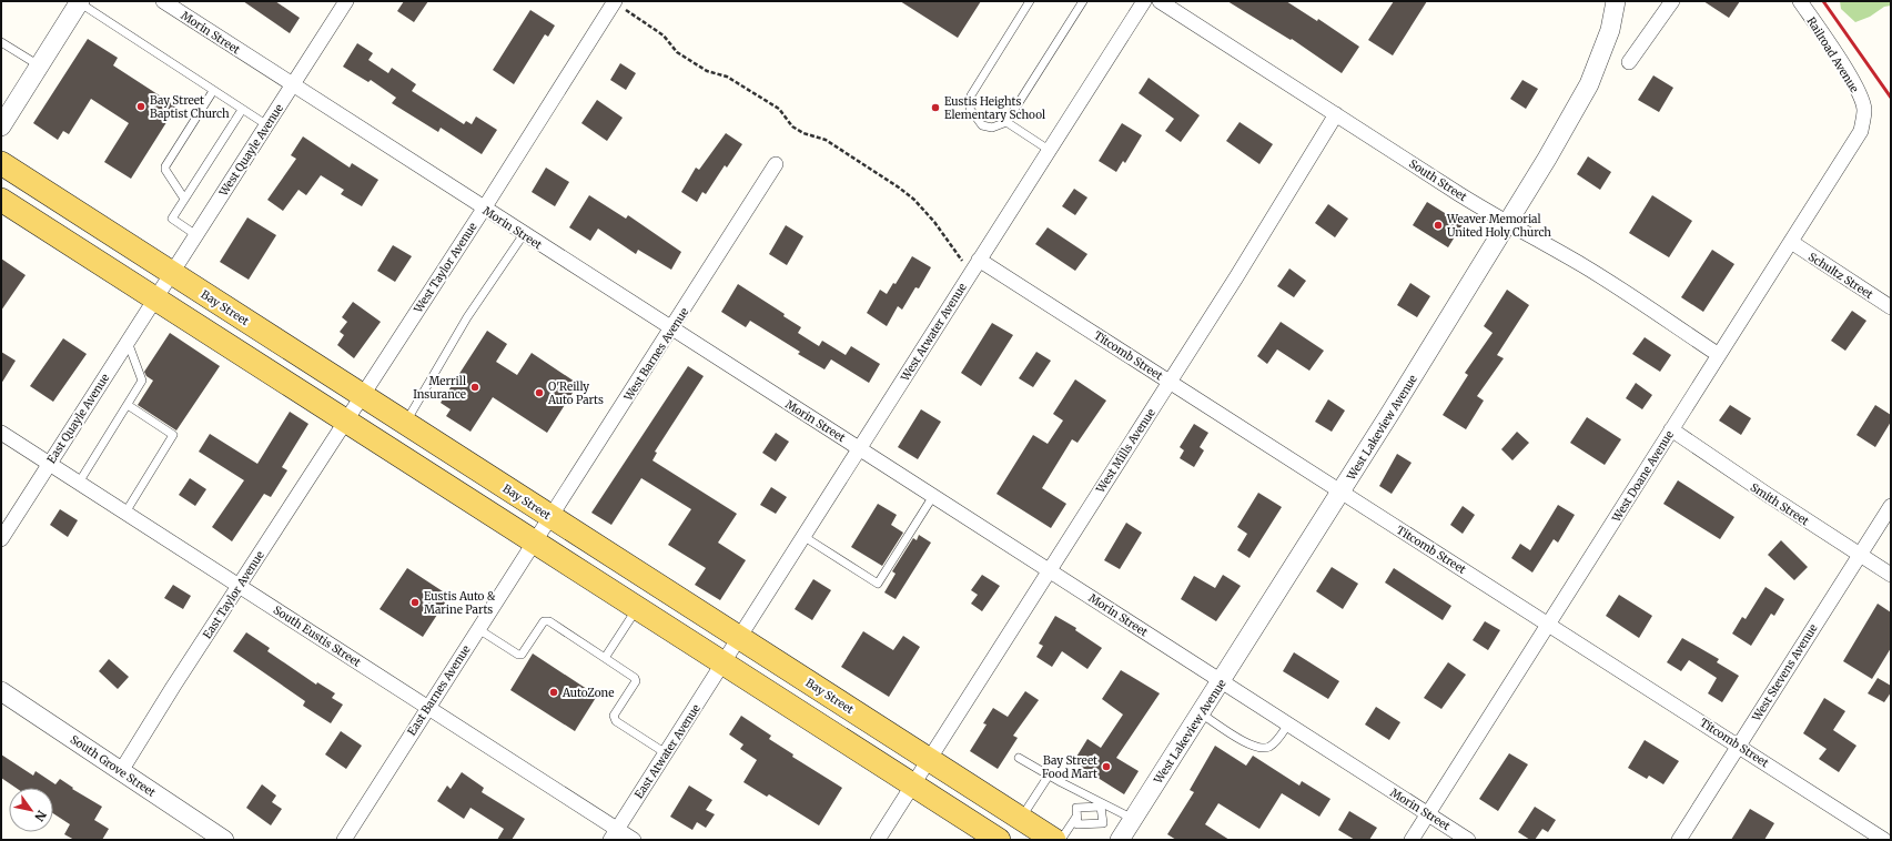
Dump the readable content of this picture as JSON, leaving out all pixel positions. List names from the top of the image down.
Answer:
{
  "streets": {
    "main road": ["Bay Street"],
    "street": [
      "Morin Street",
      "Railroad Avenue",
      "West Quayle Avenue",
      "South Street",
      "West Taylor Avenue",
      "Schultz Street",
      "West Atwater Avenue",
      "West Barnes Avenue",
      "Titcomb Street",
      "East Quayle Avenue",
      "West Lakeview Avenue",
      "West Mills Avenue",
      "West Doane Avenue",
      "Smith Street",
      "East Taylor Avenue",
      "South Eustis Street",
      "West Stevens Avenue",
      "East Barnes Avenue",
      "East Atwater Avenue",
      "South Grove Street"
    ]
  },
  "crossings": [
    ["Morin Street", "West Quayle Avenue"],
    ["Morin Street", "West Taylor Avenue"],
    ["Morin Street", "West Atwater Avenue"],
    ["Morin Street", "West Barnes Avenue"],
    ["Morin Street", "West Lakeview Avenue"],
    ["Morin Street", "West Mills Avenue"],
    ["Morin Street", "West Doane Avenue"],
    ["Railroad Avenue", "West Doane Avenue"],
    ["West Quayle Avenue", "Bay Street"],
    ["West Quayle Avenue", "East Quayle Avenue"],
    ["South Street", "West Lakeview Avenue"],
    ["South Street", "West Mills Avenue"],
    ["South Street", "West Doane Avenue"],
    ["West Taylor Avenue", "Bay Street"],
    ["West Taylor Avenue", "East Taylor Avenue"],
    ["Schultz Street", "West Doane Avenue"],
    ["Bay Street", "West Atwater Avenue"],
    ["Bay Street", "West Barnes Avenue"],
    ["Bay Street", "West Mills Avenue"],
    ["West Atwater Avenue", "Titcomb Street"],
    ["West Atwater Avenue", "East Atwater Avenue"],
    ["West Barnes Avenue", "East Barnes Avenue"],
    ["Titcomb Street", "West Lakeview Avenue"],
    ["Titcomb Street", "West Mills Avenue"],
    ["Titcomb Street", "West Doane Avenue"],
    ["Titcomb Street", "West Stevens Avenue"],
    ["East Quayle Avenue", "South Eustis Street"],
    ["West Doane Avenue", "Smith Street"],
    ["Smith Street", "West Stevens Avenue"],
    ["East Taylor Avenue", "South Eustis Street"],
    ["East Taylor Avenue", "South Grove Street"],
    ["South Eustis Street", "East Barnes Avenue"],
    ["South Eustis Street", "East Atwater Avenue"]
  ],
  "places": [
    "Bay Street Baptist Church",
    "Eustis Heights Elementary School",
    "Weaver Memorial United Holy Church",
    "Merrill Insurance",
    "O'Reilly Auto Parts",
    "Eustis Auto & Marine Parts",
    "AutoZone",
    "Bay Street Food Mart"
  ],
  "north": "bottom right"
}
